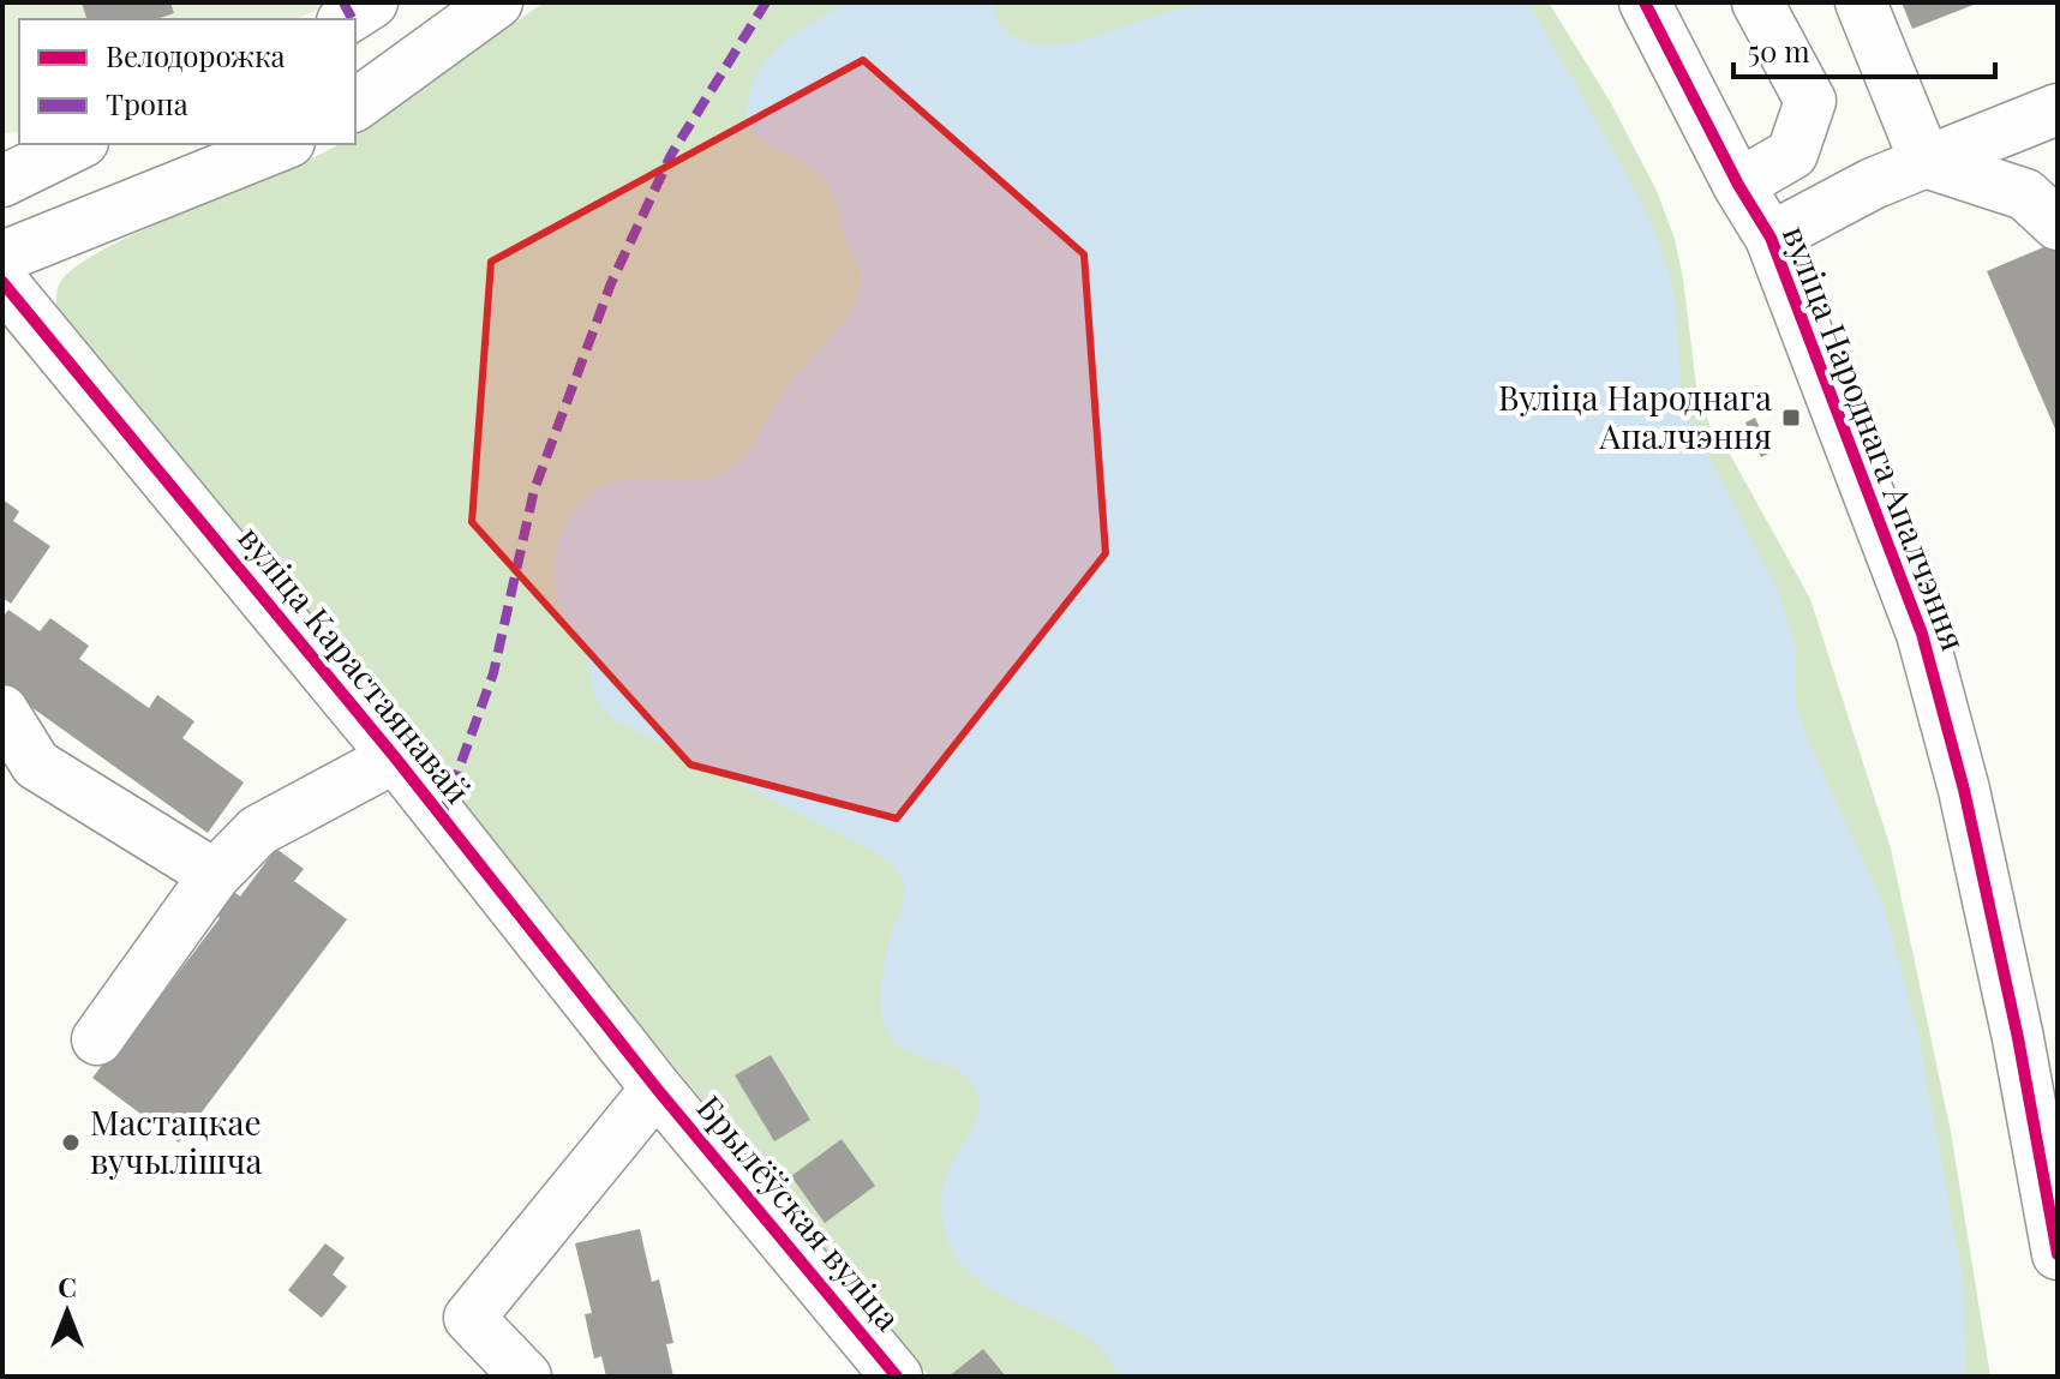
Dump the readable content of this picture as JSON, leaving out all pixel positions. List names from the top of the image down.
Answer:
{
  "streets": {
    "street": ["вуліца Народнага Апалчэння", "вуліца Карастаянавай", "Брылёўская вуліца"]
  },
  "crossings": [
    ["вуліца Карастаянавай", "Брылёўская вуліца"]
  ],
  "places": {
    "transit": ["Вуліца Народнага Апалчэння"],
    "other": ["Мастацкае вучылішча"]
  },
  "legend": ["Велодорожка", "Тропа"],
  "scale_bar": "50 m",
  "north": "top"
}
